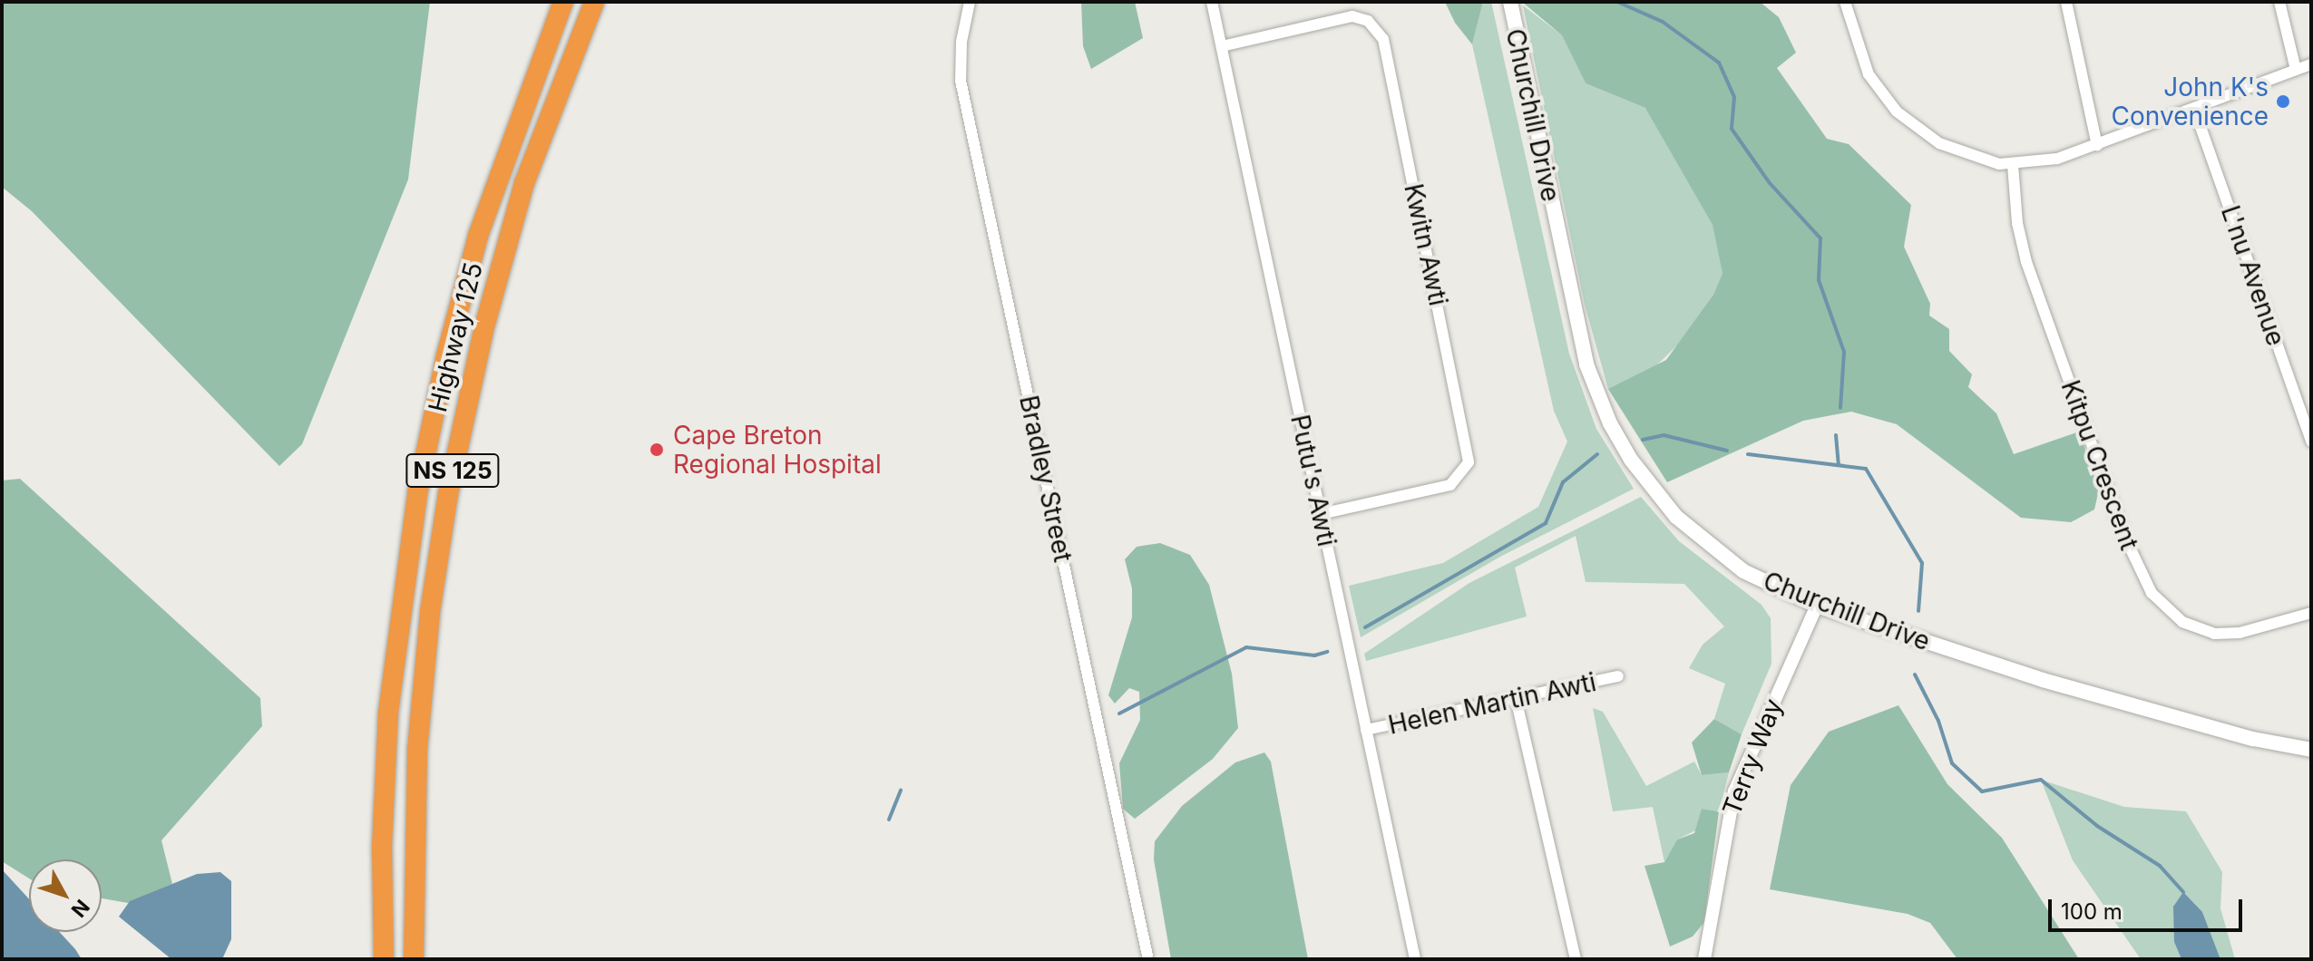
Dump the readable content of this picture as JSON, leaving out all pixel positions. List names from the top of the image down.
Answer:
{
  "streets": {
    "highway": ["Highway 125", "NS 125"],
    "main road": ["Churchill Drive"],
    "street": [
      "Kwitn Awti",
      "L'nu Avenue",
      "Kitpu Crescent",
      "Bradley Street",
      "Putu's Awti",
      "Helen Martin Awti",
      "Terry Way"
    ]
  },
  "crossings": [
    ["Churchill Drive", "Terry Way"],
    ["Kwitn Awti", "Putu's Awti"],
    ["Putu's Awti", "Helen Martin Awti"]
  ],
  "places": ["John K's Convenience", "Cape Breton Regional Hospital"],
  "scale_bar": "100 m",
  "north": "bottom right"
}
